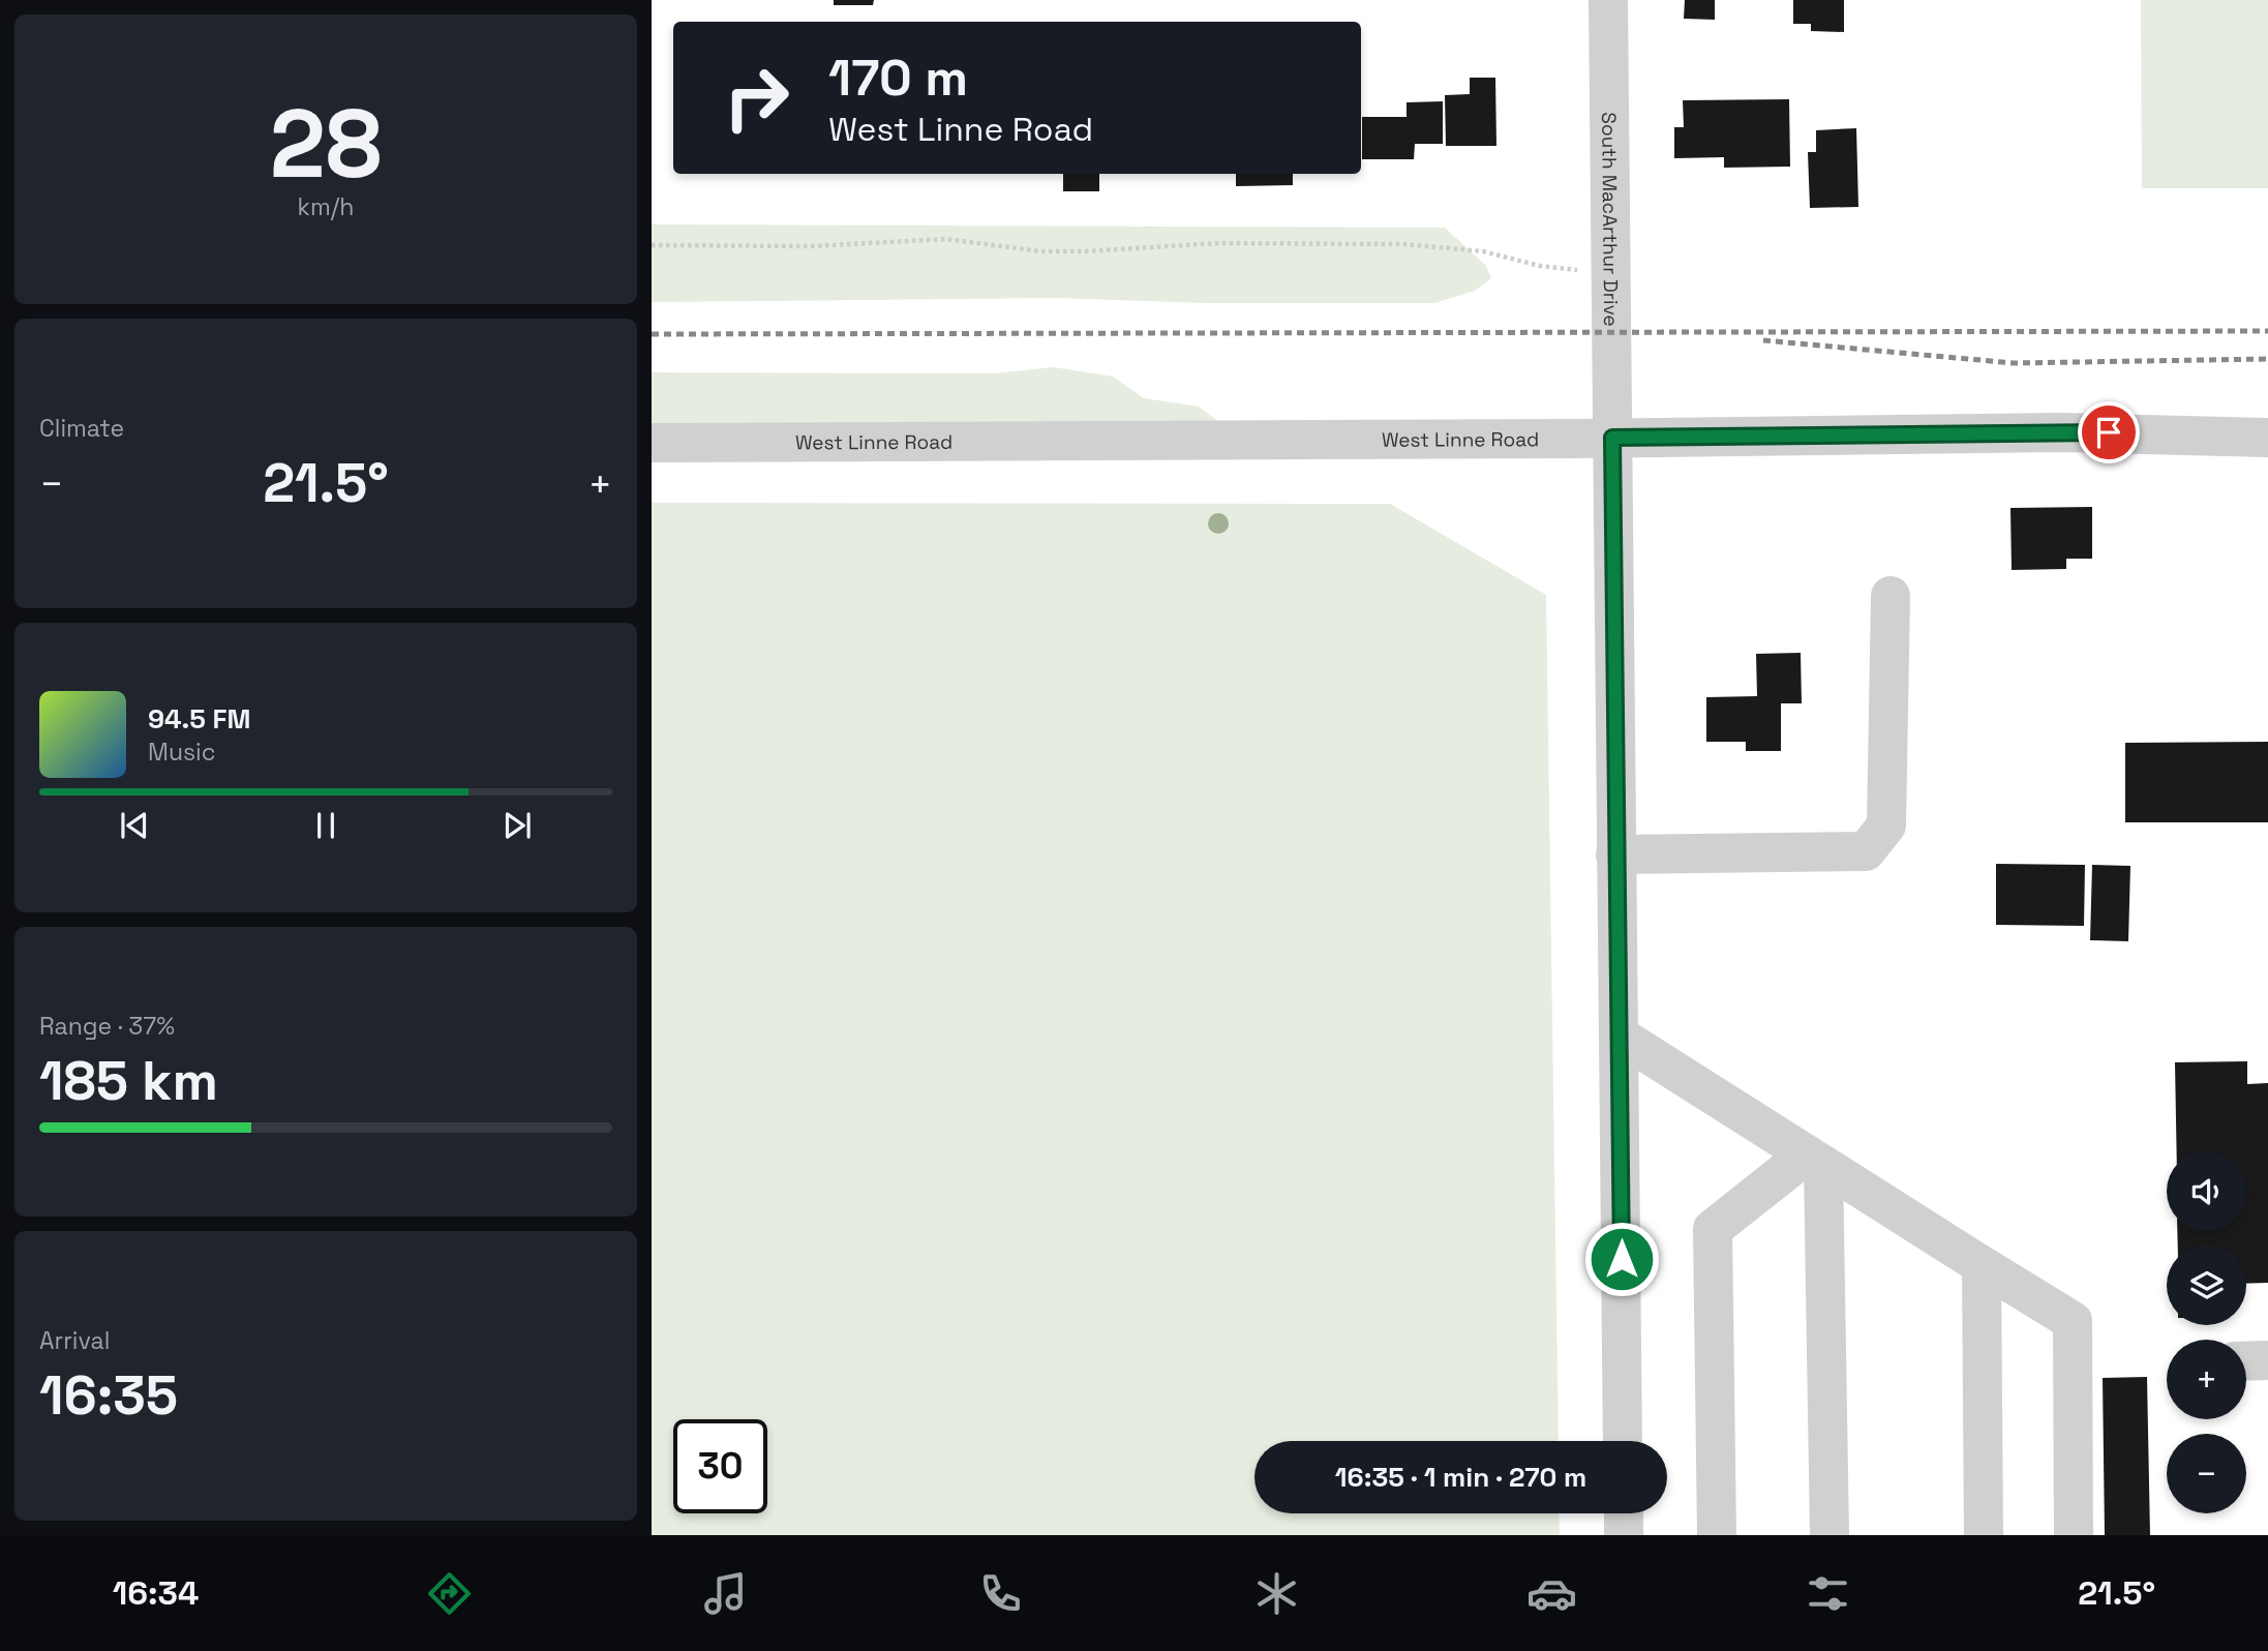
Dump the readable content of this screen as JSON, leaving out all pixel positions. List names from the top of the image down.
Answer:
{
  "streets": {
    "street": ["South MacArthur Drive", "West Linne Road"]
  },
  "crossings": [
    ["South MacArthur Drive", "West Linne Road"]
  ],
  "page": {
    "tile": [
      ["28", "km/h"],
      "Climate",
      ["Range · 37%", "185 km"],
      ["Arrival", "16:35"]
    ],
    "turn": ["170 m", "West Linne Road"],
    "heat": ["−", "21.5°", "+"],
    "song": ["94.5 FM", "Music"],
    "map_buttons": ["+", "−"],
    "limit": "30",
    "trip": "16:35 · 1 min · 270 m",
    "tabs": ["16:34", "21.5°"]
  }
}
